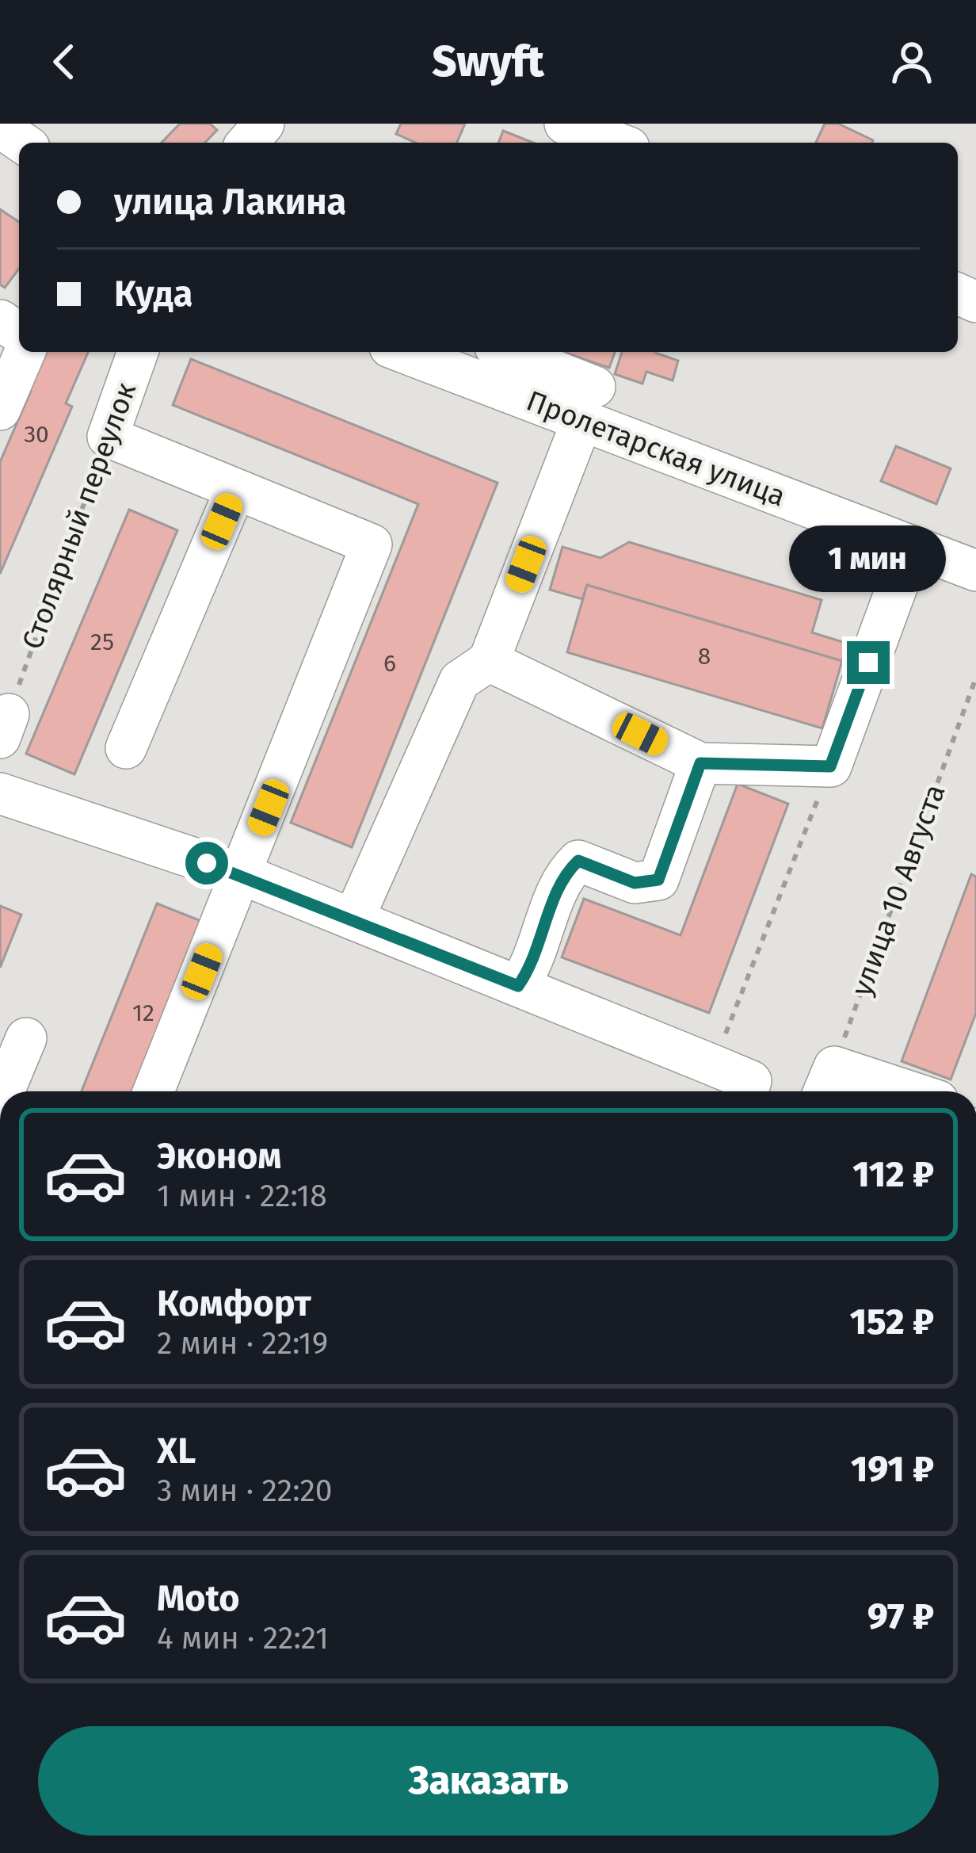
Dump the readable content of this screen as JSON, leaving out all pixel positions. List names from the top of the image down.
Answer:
{
  "streets": {
    "street": ["Пролетарская улица", "Столярный переулок"],
    "path": ["улица 10 Августа"]
  },
  "house_numbers": [
    "30",
    "25",
    "8",
    "6",
    "12"
  ],
  "page": {
    "header": "Swyft",
    "banner": ["улица Лакина", "Куда"],
    "bubble": "1 мин",
    "list": [
      {
        "name": "Эконом",
        "note": "1 мин · 22:18",
        "value": "112 ₽"
      },
      {
        "name": "Комфорт",
        "note": "2 мин · 22:19",
        "value": "152 ₽"
      },
      {
        "name": "XL",
        "note": "3 мин · 22:20",
        "value": "191 ₽"
      },
      {
        "name": "Moto",
        "note": "4 мин · 22:21",
        "value": "97 ₽"
      }
    ],
    "buttons": "Заказать"
  }
}
